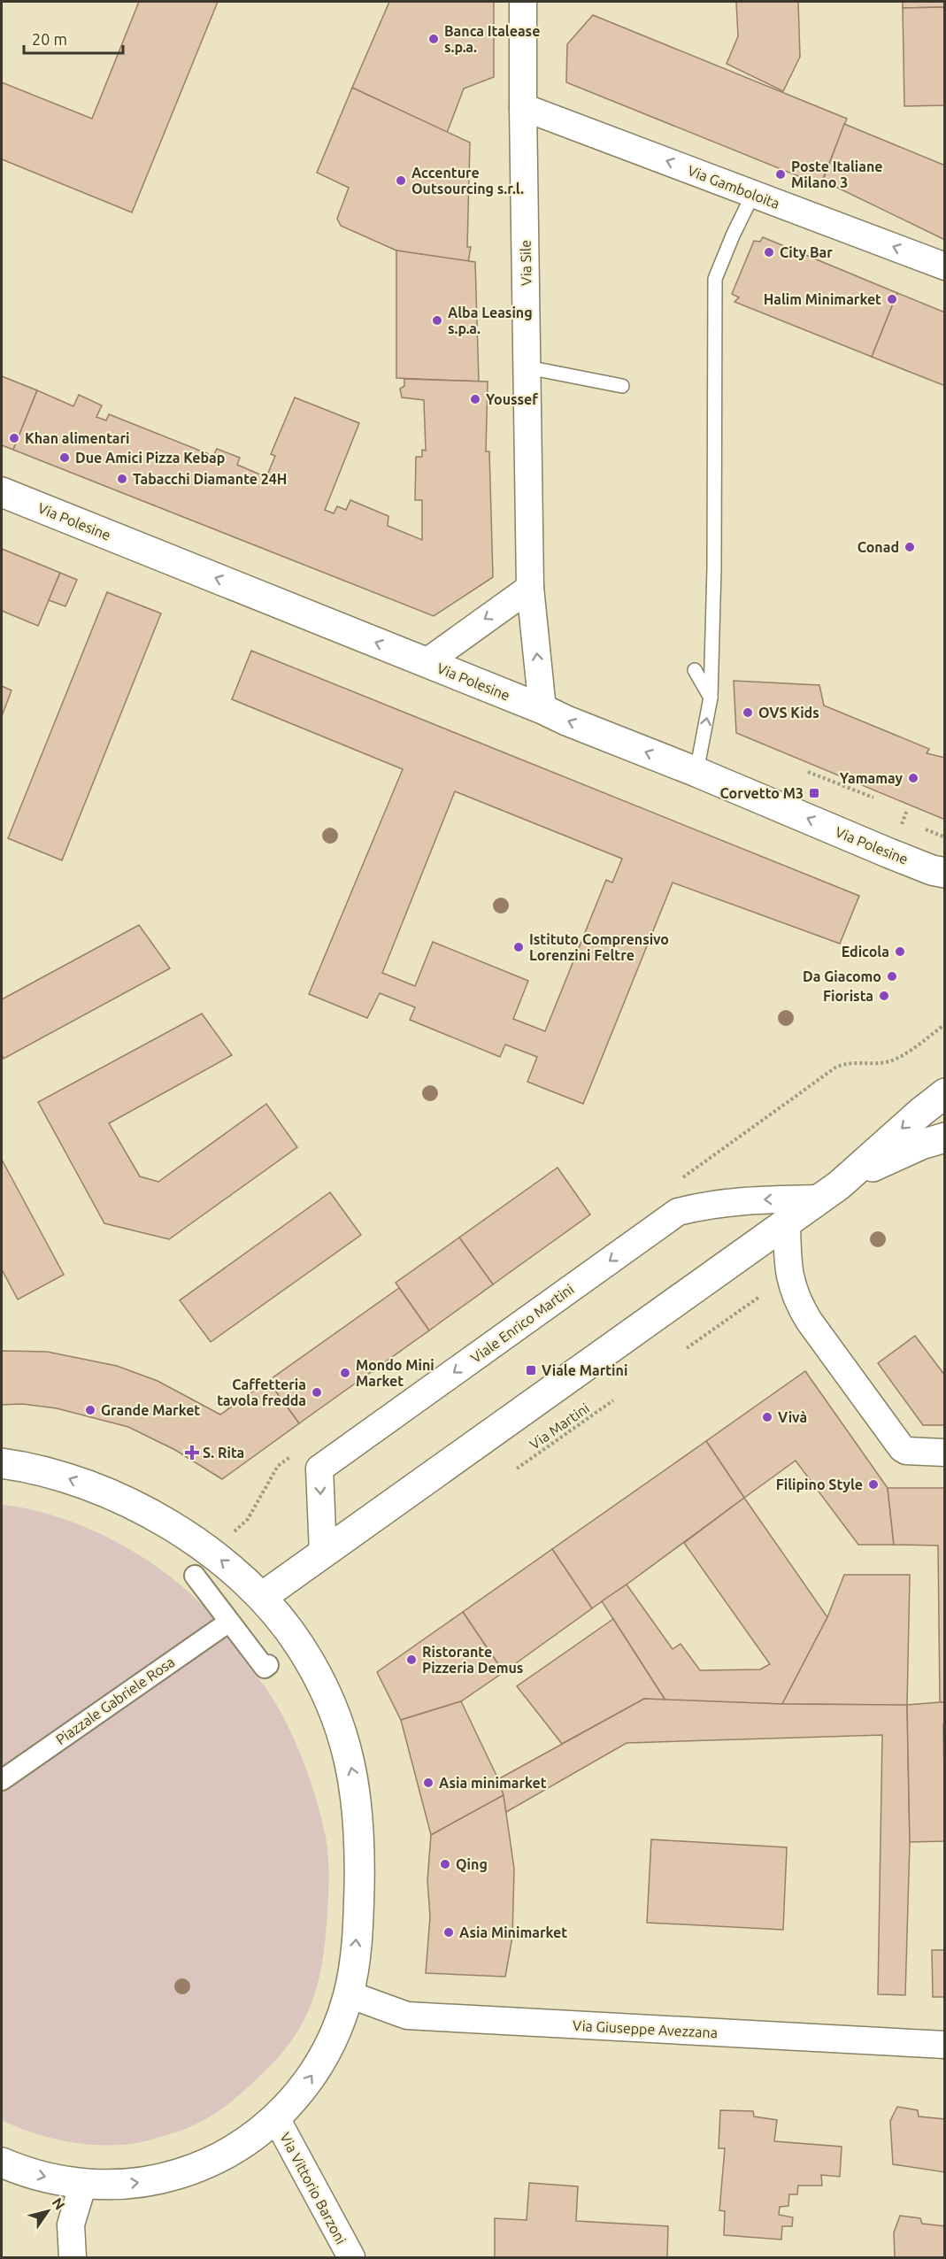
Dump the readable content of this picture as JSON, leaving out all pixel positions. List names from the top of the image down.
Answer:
{
  "streets": {
    "street": [
      "Via Gamboloita",
      "Via Sile",
      "Via Polesine",
      "Viale Enrico Martini",
      "Piazzale Gabriele Rosa",
      "Via Giuseppe Avezzana",
      "Via Vittorio Barzoni"
    ],
    "path": ["Via Martini"]
  },
  "crossings": [
    ["Via Gamboloita", "Via Sile"],
    ["Via Sile", "Via Polesine"]
  ],
  "one_way": ["Via Gamboloita", "Via Polesine"],
  "places": {
    "other": [
      "Banca Italease s.p.a.",
      "Poste Italiane Milano 3",
      "Accenture Outsourcing s.r.l.",
      "City Bar",
      "Halim Minimarket",
      "Alba Leasing s.p.a.",
      "Youssef",
      "Khan alimentari",
      "Due Amici Pizza Kebap",
      "Tabacchi Diamante 24H",
      "Conad",
      "OVS Kids",
      "Yamamay",
      "Istituto Comprensivo Lorenzini Feltre",
      "Edicola",
      "Da Giacomo",
      "Fiorista",
      "Mondo Mini Market",
      "Caffetteria tavola fredda",
      "Grande Market",
      "Vivà",
      "Filipino Style",
      "Ristorante Pizzeria Demus",
      "Asia minimarket",
      "Qing",
      "Asia Minimarket"
    ],
    "transit": ["Corvetto M3", "Viale Martini"],
    "health": ["S. Rita"]
  },
  "scale_bar": "20 m",
  "north": "top right"
}
